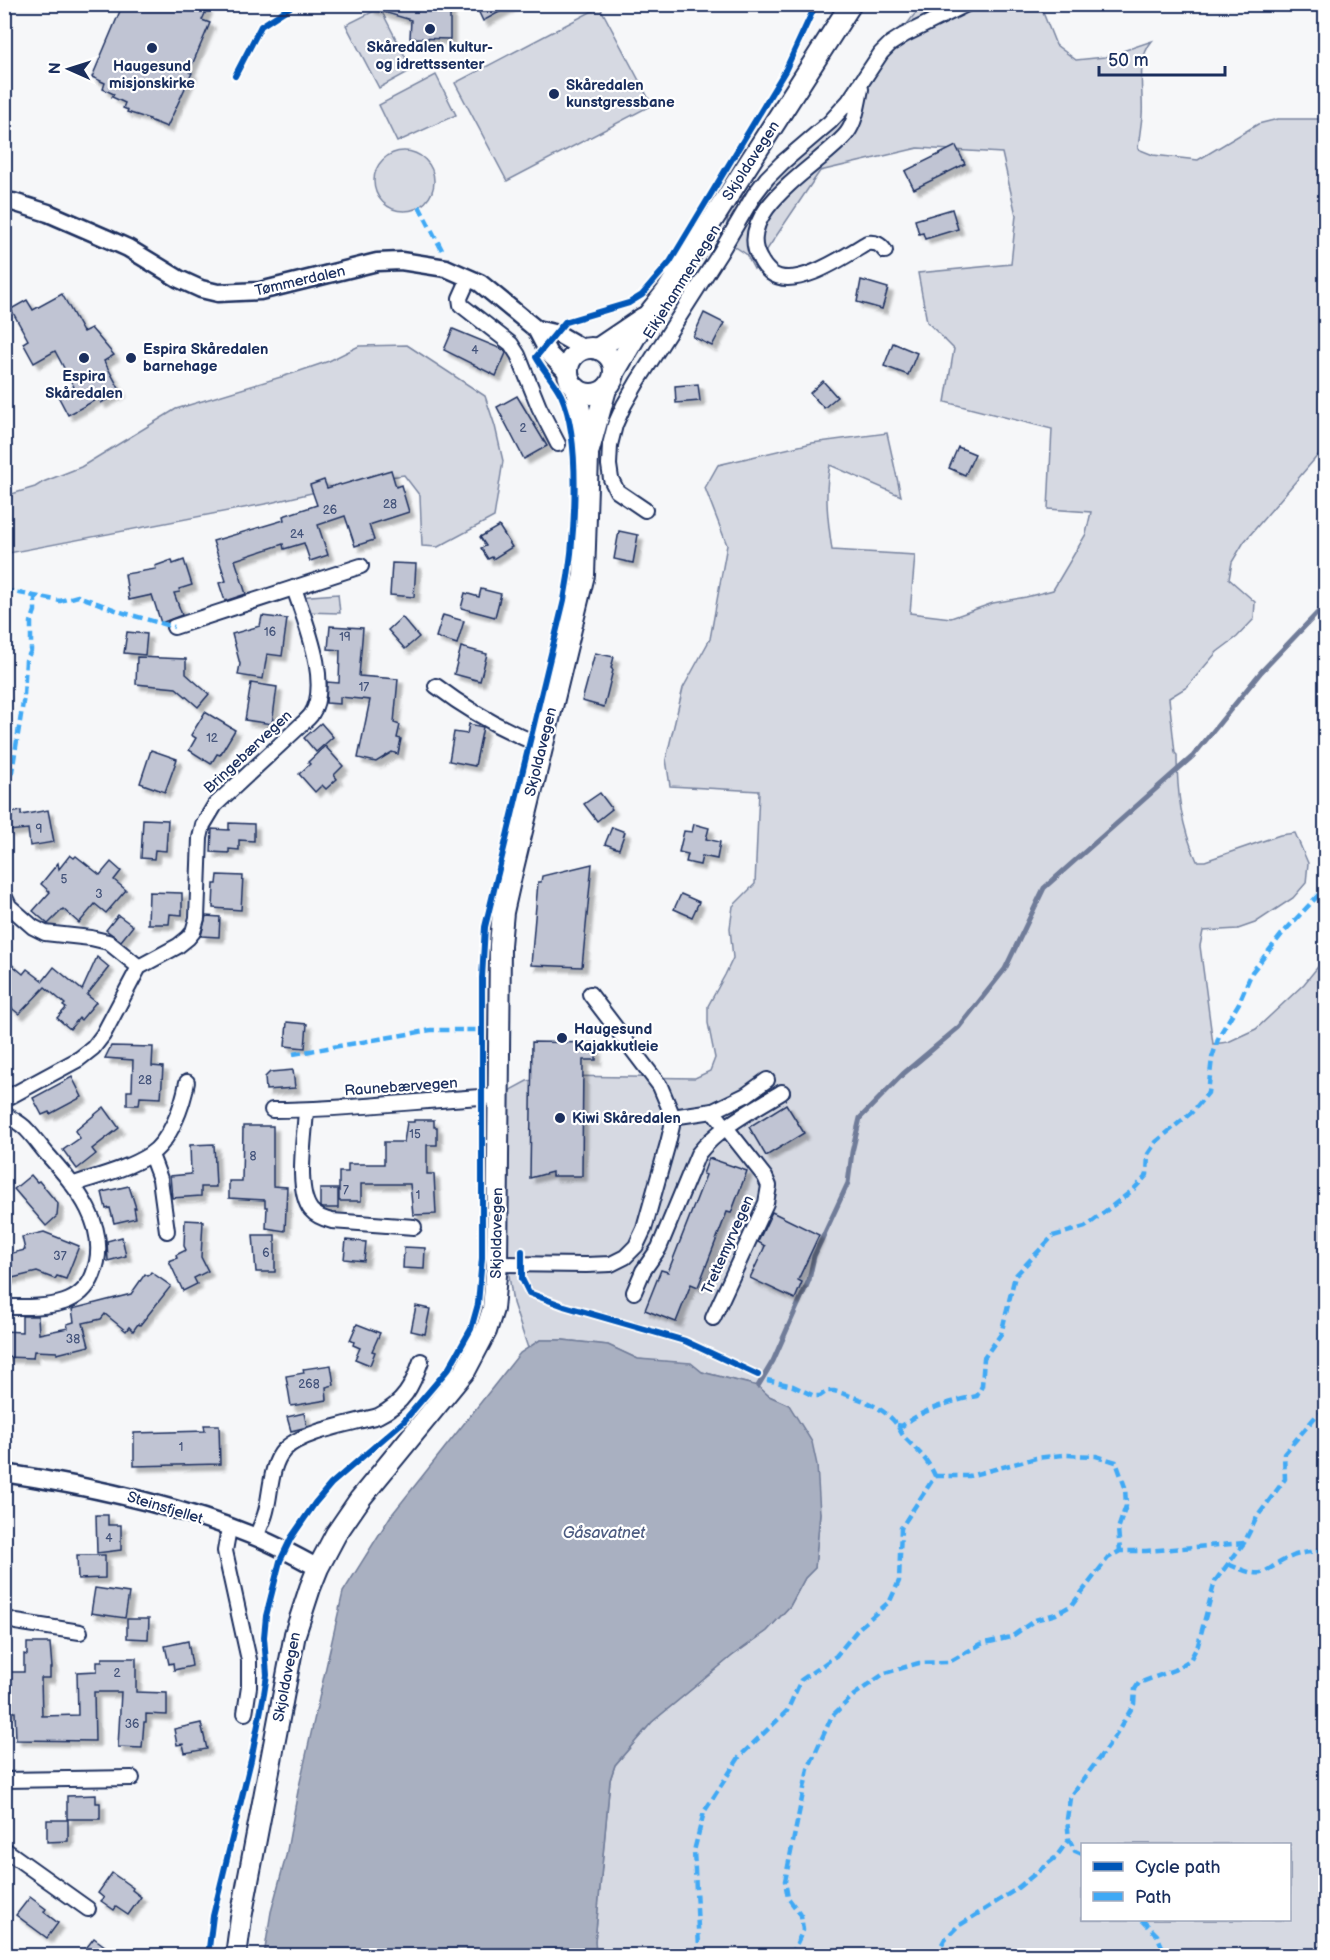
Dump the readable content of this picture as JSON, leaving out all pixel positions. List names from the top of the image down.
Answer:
{
  "streets": {
    "main road": ["Skjoldavegen"],
    "street": [
      "Tømmerdalen",
      "Eikjehammervegen",
      "Bringebærvegen",
      "Raunebærvegen",
      "Trettemyrvegen",
      "Steinsfjellet"
    ]
  },
  "crossings": [
    ["Skjoldavegen", "Tømmerdalen"],
    ["Skjoldavegen", "Raunebærvegen"],
    ["Skjoldavegen", "Steinsfjellet"]
  ],
  "water": ["Gåsavatnet"],
  "places": [
    "Skåredalen kultur- og idrettssenter",
    "Haugesund misjonskirke",
    "Skåredalen kunstgressbane",
    "Espira Skåredalen",
    "Espira Skåredalen barnehage",
    "Haugesund Kajakkutleie",
    "Kiwi Skåredalen"
  ],
  "house_numbers": [
    "4",
    "2",
    "28",
    "26",
    "24",
    "16",
    "19",
    "17",
    "12",
    "9",
    "5",
    "3",
    "28",
    "15",
    "8",
    "7",
    "1",
    "6",
    "37",
    "38",
    "268",
    "1",
    "4",
    "2",
    "36"
  ],
  "legend": ["Cycle path", "Path"],
  "scale_bar": "50 m",
  "north": "left"
}
